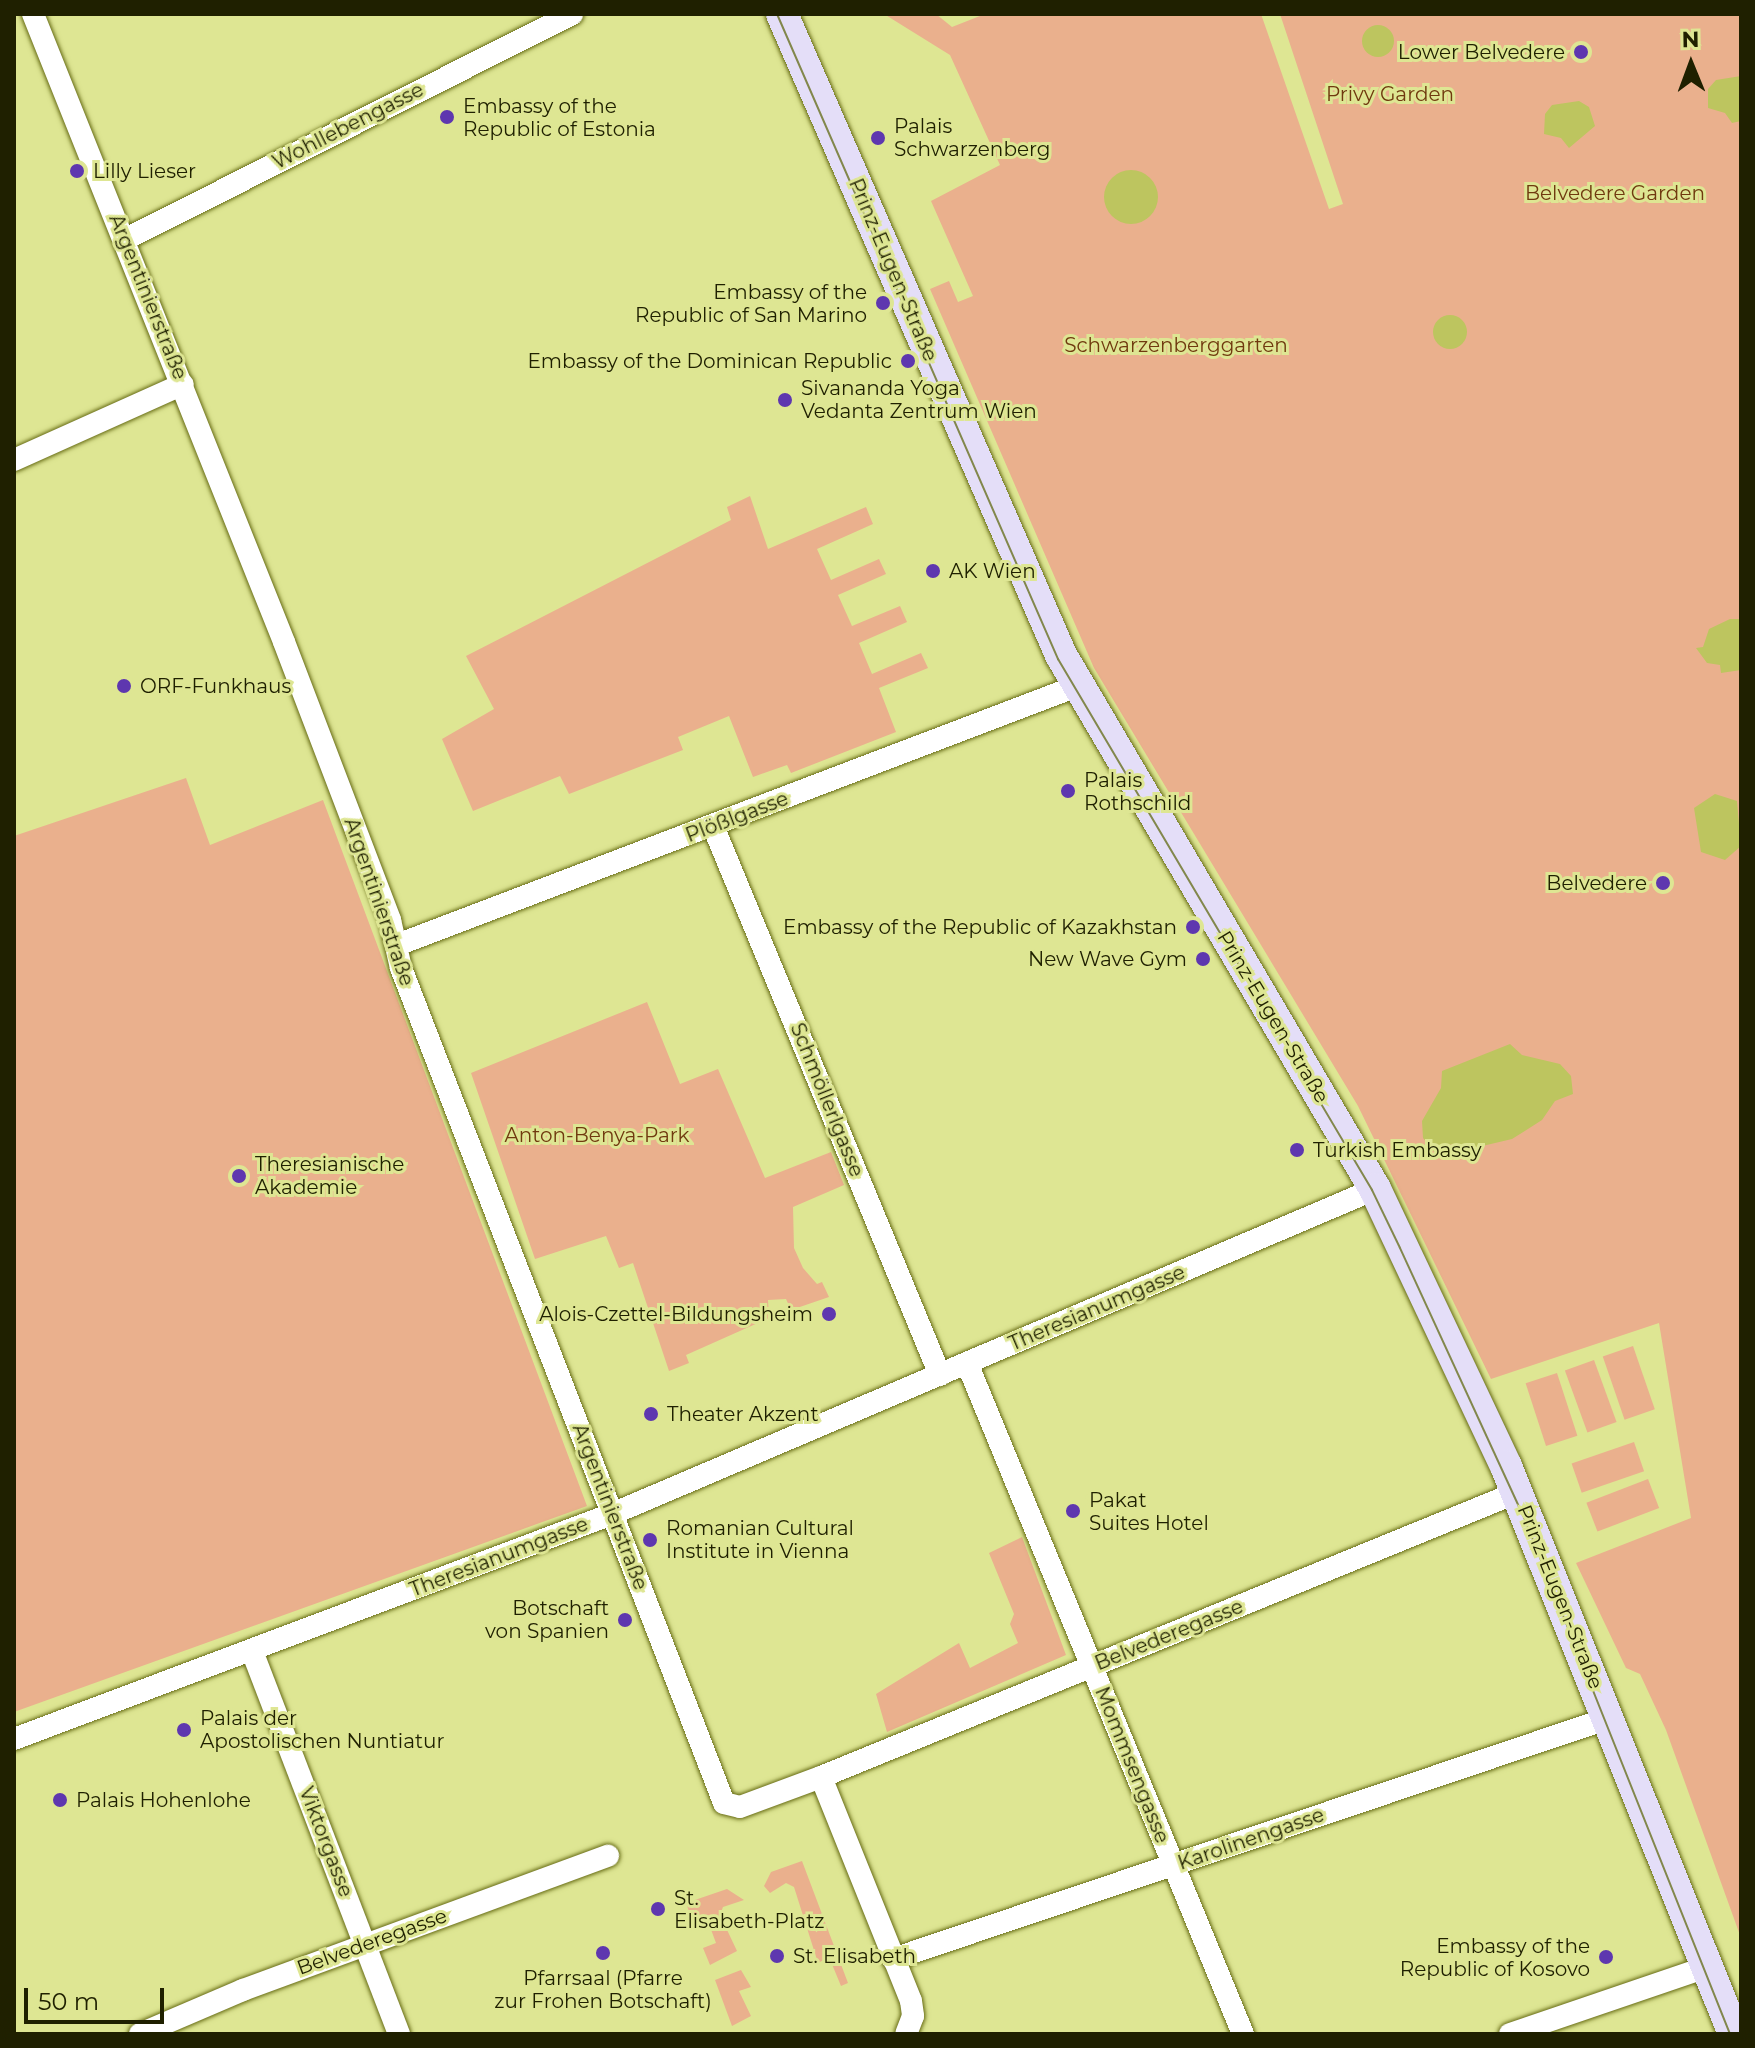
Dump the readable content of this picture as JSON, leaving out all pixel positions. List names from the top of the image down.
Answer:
{
  "streets": {
    "street": [
      "Wohllebengasse",
      "Prinz-Eugen-Straße",
      "Argentinierstraße",
      "Plößlgasse",
      "Schmöllerlgasse",
      "Theresianumgasse",
      "Belvederegasse",
      "Mommsengasse",
      "Karolinengasse",
      "Viktorgasse"
    ]
  },
  "crossings": [
    ["Wohllebengasse", "Argentinierstraße"],
    ["Prinz-Eugen-Straße", "Plößlgasse"],
    ["Prinz-Eugen-Straße", "Theresianumgasse"],
    ["Prinz-Eugen-Straße", "Belvederegasse"],
    ["Prinz-Eugen-Straße", "Karolinengasse"],
    ["Argentinierstraße", "Plößlgasse"],
    ["Argentinierstraße", "Theresianumgasse"],
    ["Argentinierstraße", "Belvederegasse"],
    ["Plößlgasse", "Schmöllerlgasse"],
    ["Schmöllerlgasse", "Theresianumgasse"],
    ["Theresianumgasse", "Mommsengasse"],
    ["Theresianumgasse", "Viktorgasse"],
    ["Belvederegasse", "Mommsengasse"],
    ["Belvederegasse", "Viktorgasse"],
    ["Mommsengasse", "Karolinengasse"]
  ],
  "parks": [
    "Privy Garden",
    "Belvedere Garden",
    "Schwarzenberggarten",
    "Anton-Benya-Park"
  ],
  "places": [
    "Lower Belvedere",
    "Embassy of the Republic of Estonia",
    "Palais Schwarzenberg",
    "Lilly Lieser",
    "Embassy of the Republic of San Marino",
    "Embassy of the Dominican Republic",
    "Sivananda Yoga Vedanta Zentrum Wien",
    "AK Wien",
    "ORF-Funkhaus",
    "Palais Rothschild",
    "Belvedere",
    "Embassy of the Republic of Kazakhstan",
    "New Wave Gym",
    "Turkish Embassy",
    "Theresianische Akademie",
    "Alois-Czettel-Bildungsheim",
    "Theater Akzent",
    "Pakat Suites Hotel",
    "Romanian Cultural Institute in Vienna",
    "Botschaft von Spanien",
    "Palais der Apostolischen Nuntiatur",
    "Palais Hohenlohe",
    "St. Elisabeth-Platz",
    "Pfarrsaal (Pfarre zur Frohen Botschaft)",
    "St. Elisabeth",
    "Embassy of the Republic of Kosovo"
  ],
  "scale_bar": "50 m",
  "north": "top"
}
